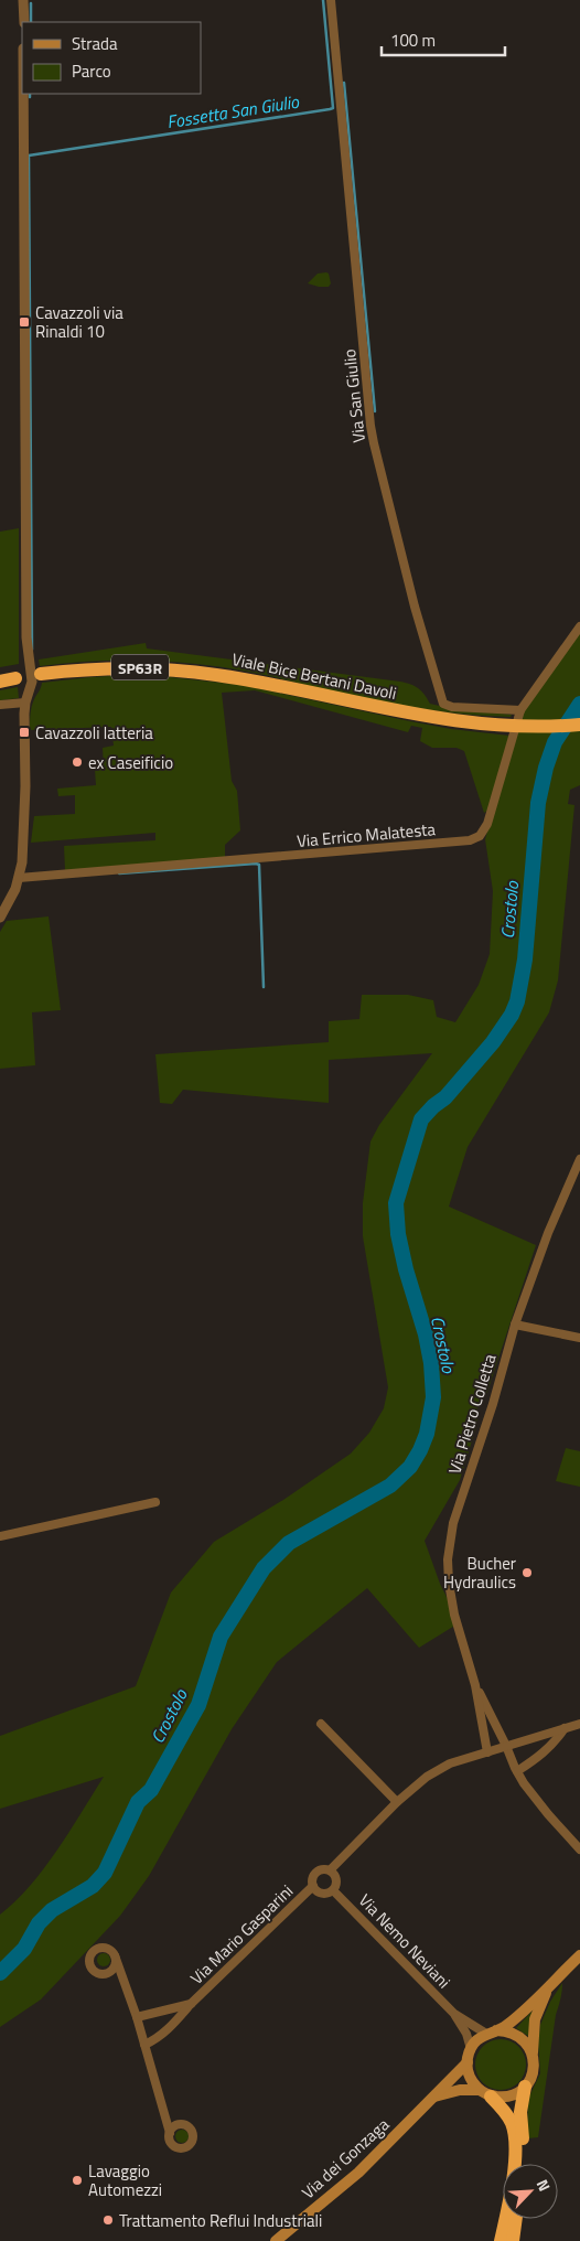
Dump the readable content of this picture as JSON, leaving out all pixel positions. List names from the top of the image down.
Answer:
{
  "streets": {
    "highway": ["SP63R", "Viale Bice Bertani Davoli"],
    "main road": ["Via dei Gonzaga"],
    "street": [
      "Via San Giulio",
      "Via Errico Malatesta",
      "Via Pietro Colletta",
      "Via Mario Gasparini",
      "Via Nemo Neviani"
    ]
  },
  "crossings": [
    ["Via San Giulio", "Via Errico Malatesta"],
    ["Via Mario Gasparini", "Via Nemo Neviani"],
    ["Via Nemo Neviani", "Via dei Gonzaga"]
  ],
  "water": ["Fossetta San Giulio", "Crostolo"],
  "places": {
    "transit": ["Cavazzoli via Rinaldi 10", "Cavazzoli latteria"],
    "other": [
      "ex Caseificio",
      "Bucher Hydraulics",
      "Lavaggio Automezzi",
      "Trattamento Reflui Industriali"
    ]
  },
  "legend": ["Strada", "Parco"],
  "scale_bar": "100 m",
  "north": "top right"
}
